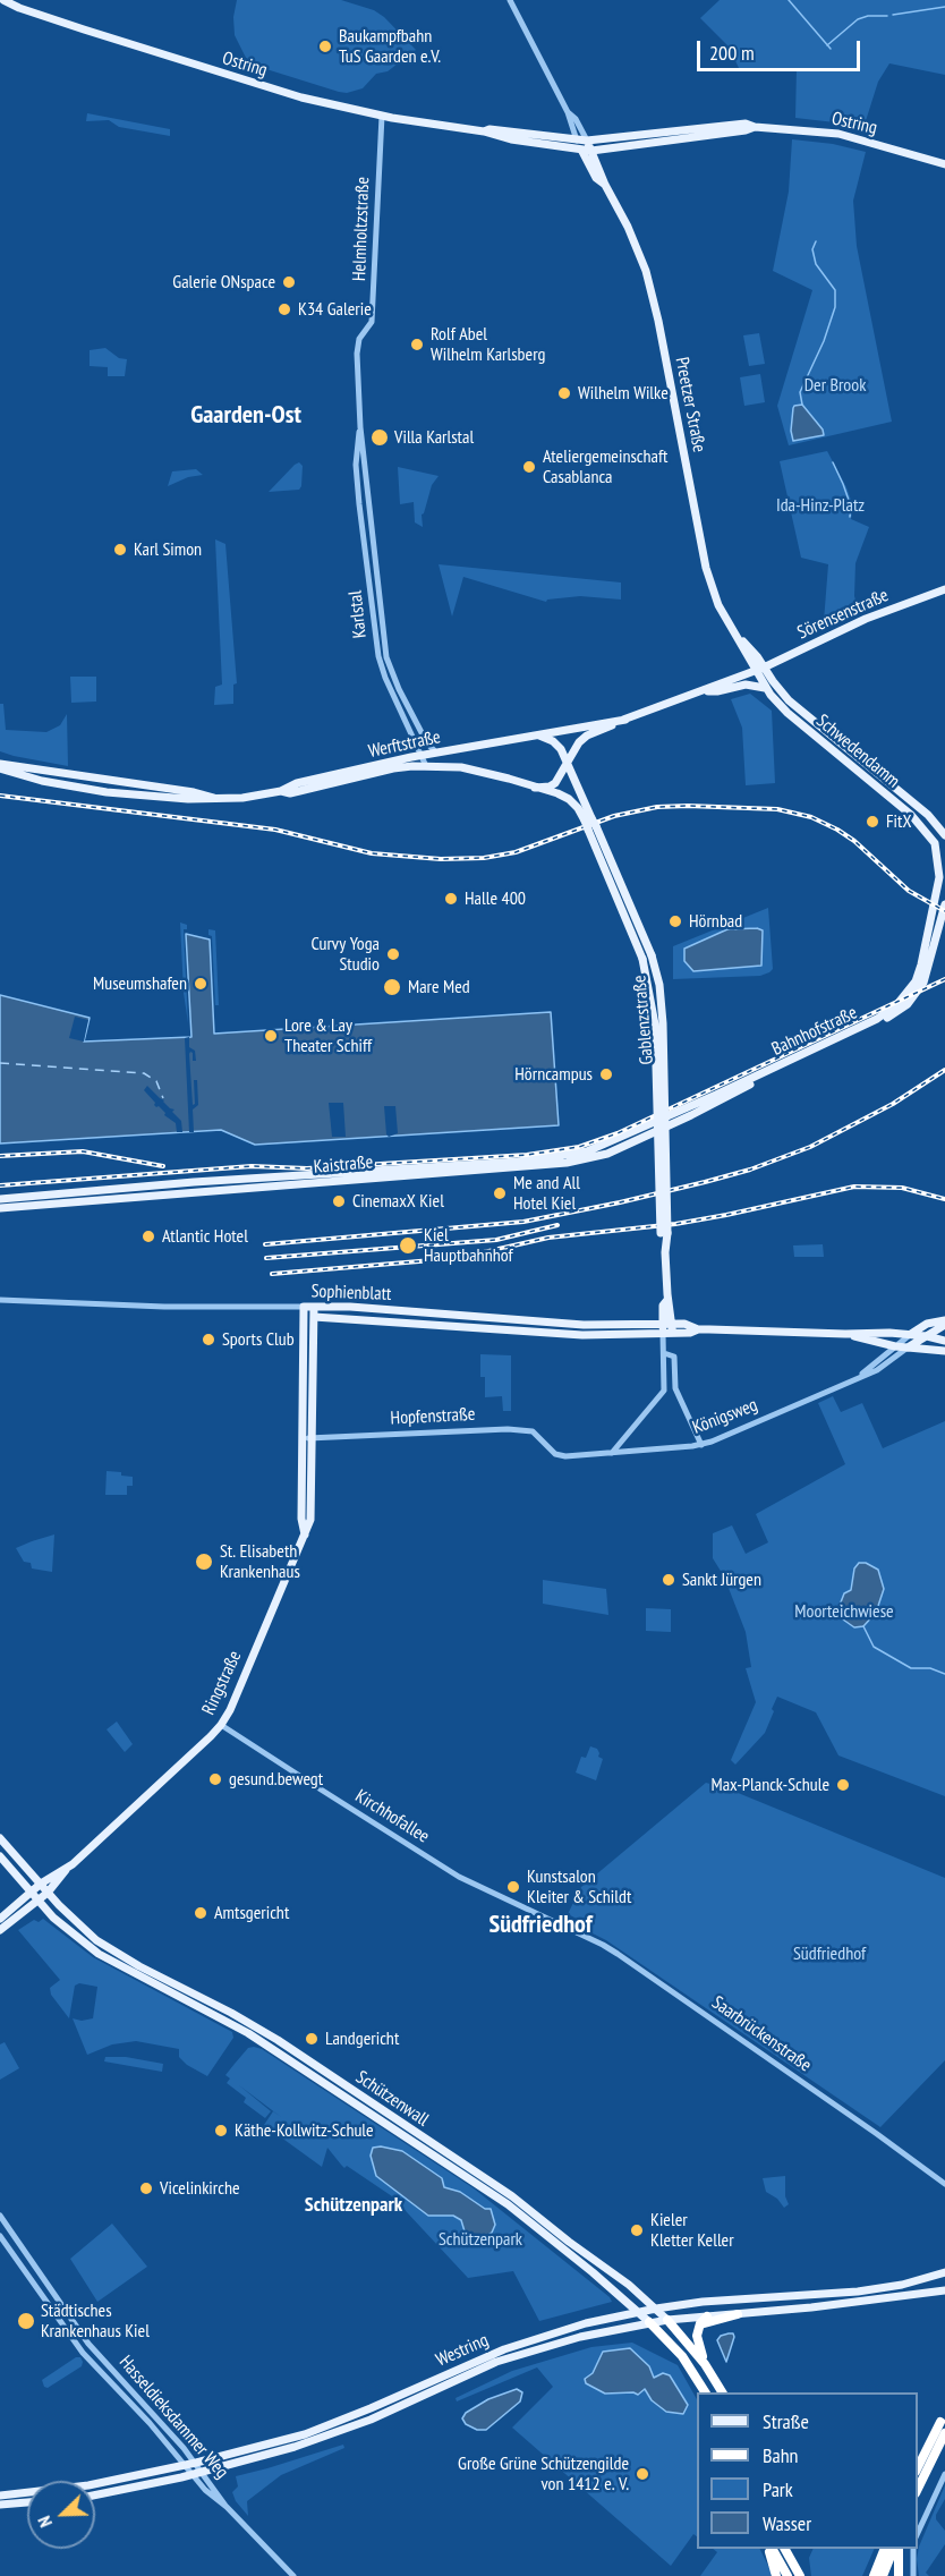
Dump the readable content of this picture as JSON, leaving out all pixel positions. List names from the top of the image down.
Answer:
{
  "streets": {
    "main road": [
      "Ostring",
      "Preetzer Straße",
      "Sörensenstraße",
      "Werftstraße",
      "Schwedendamm",
      "Gablenzstraße",
      "Bahnhofstraße",
      "Kaistraße",
      "Sophienblatt",
      "Ringstraße",
      "Schützenwall",
      "Westring"
    ],
    "street": [
      "Helmholtzstraße",
      "Karlstal",
      "Hopfenstraße",
      "Königsweg",
      "Kirchhofallee",
      "Saarbrückenstraße",
      "Hasseldieksdammer Weg"
    ]
  },
  "crossings": [
    ["Ostring", "Helmholtzstraße"],
    ["Ostring", "Preetzer Straße"],
    ["Helmholtzstraße", "Karlstal"],
    ["Preetzer Straße", "Sörensenstraße"],
    ["Preetzer Straße", "Werftstraße"],
    ["Preetzer Straße", "Schwedendamm"],
    ["Karlstal", "Werftstraße"],
    ["Sörensenstraße", "Werftstraße"],
    ["Sörensenstraße", "Schwedendamm"],
    ["Werftstraße", "Schwedendamm"],
    ["Werftstraße", "Gablenzstraße"],
    ["Schwedendamm", "Bahnhofstraße"],
    ["Gablenzstraße", "Sophienblatt"],
    ["Bahnhofstraße", "Kaistraße"],
    ["Sophienblatt", "Königsweg"],
    ["Sophienblatt", "Ringstraße"],
    ["Hopfenstraße", "Königsweg"],
    ["Hopfenstraße", "Ringstraße"],
    ["Ringstraße", "Kirchhofallee"],
    ["Ringstraße", "Schützenwall"],
    ["Kirchhofallee", "Saarbrückenstraße"],
    ["Schützenwall", "Westring"],
    ["Westring", "Hasseldieksdammer Weg"]
  ],
  "districts": ["Gaarden-Ost", "Südfriedhof", "Schützenpark"],
  "parks": [
    "Der Brook",
    "Ida-Hinz-Platz",
    "Moorteichwiese",
    "Südfriedhof",
    "Schützenpark"
  ],
  "places": [
    "Baukampfbahn TuS Gaarden e.V.",
    "Galerie ONspace",
    "K34 Galerie",
    "Rolf Abel Wilhelm Karlsberg",
    "Wilhelm Wilke",
    "Villa Karlstal",
    "Ateliergemeinschaft Casablanca",
    "Karl Simon",
    "FitX",
    "Halle 400",
    "Hörnbad",
    "Curvy Yoga Studio",
    "Museumshafen",
    "Mare Med",
    "Lore & Lay Theater Schiff",
    "Hörncampus",
    "Me and All Hotel Kiel",
    "CinemaxX Kiel",
    "Atlantic Hotel",
    "Kiel Hauptbahnhof",
    "Sports Club",
    "St. Elisabeth Krankenhaus",
    "Sankt Jürgen",
    "gesund.bewegt",
    "Max-Planck-Schule",
    "Kunstsalon Kleiter & Schildt",
    "Amtsgericht",
    "Landgericht",
    "Käthe-Kollwitz-Schule",
    "Vicelinkirche",
    "Kieler Kletter Keller",
    "Städtisches Krankenhaus Kiel",
    "Große Grüne Schützengilde von 1412 e. V."
  ],
  "legend": [
    "Straße",
    "Bahn",
    "Park",
    "Wasser"
  ],
  "scale_bar": "200 m",
  "north": "bottom left"
}
